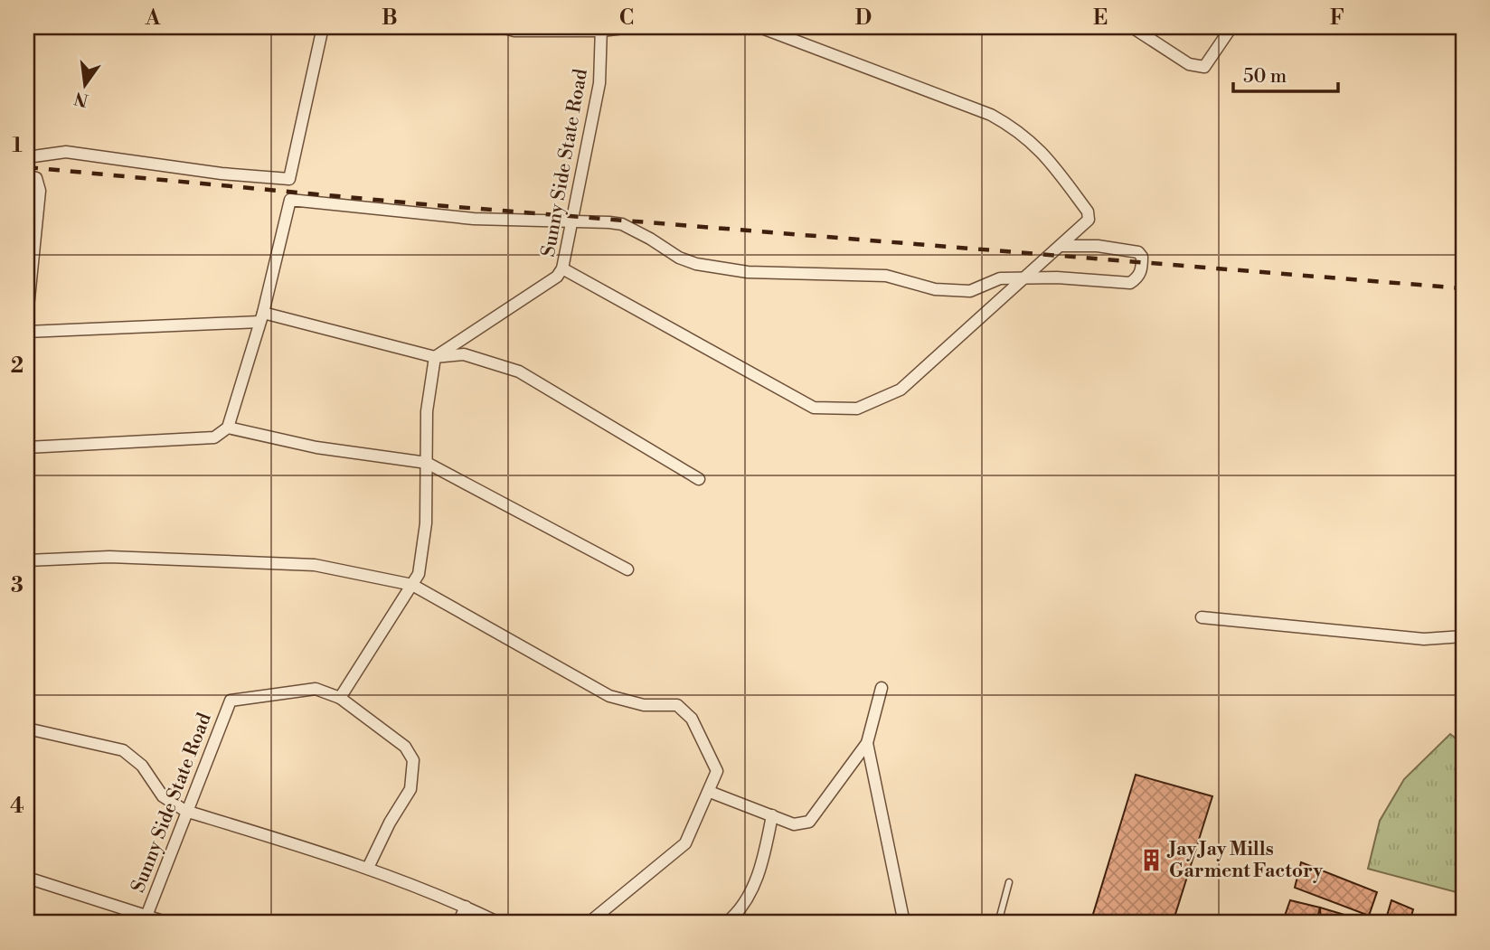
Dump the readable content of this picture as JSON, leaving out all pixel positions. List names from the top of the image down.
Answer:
{
  "streets": {
    "street": ["Sunny Side State Road"]
  },
  "places": {
    "building": ["Jay Jay Mills Garment Factory"]
  },
  "scale_bar": "50 m",
  "north": "bottom",
  "grid": {
    "columns": [
      "A",
      "B",
      "C",
      "D",
      "E",
      "F"
    ],
    "rows": [
      "1",
      "2",
      "3",
      "4"
    ]
  }
}
